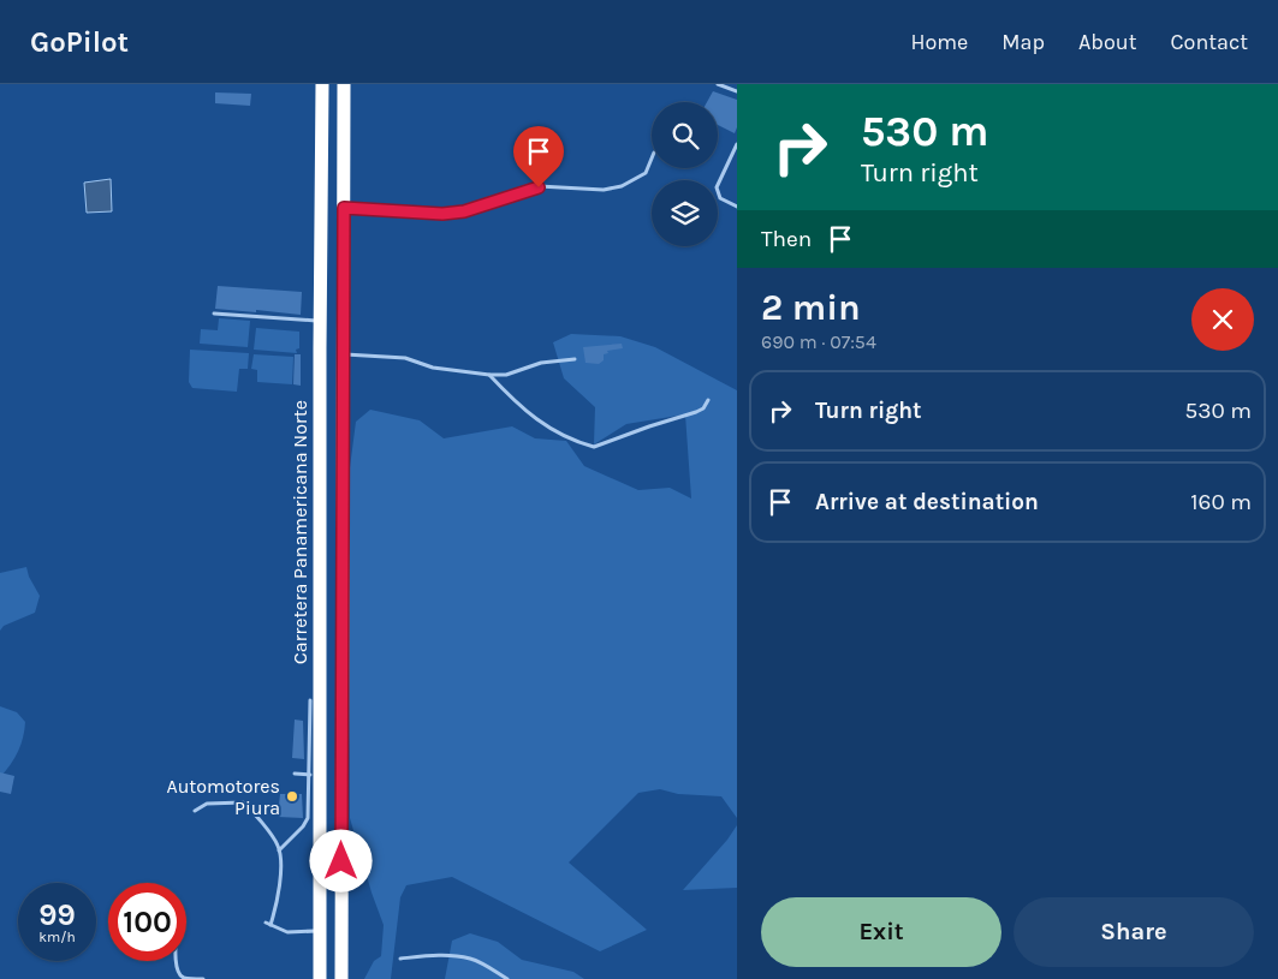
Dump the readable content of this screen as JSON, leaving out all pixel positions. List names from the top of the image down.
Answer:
{
  "streets": {
    "highway": ["Carretera Panamericana Norte"]
  },
  "places": ["Automotores Piura"],
  "page": {
    "header": "GoPilot",
    "nav": [
      "Home",
      "Map",
      "About",
      "Contact"
    ],
    "turn": ["530 m", "Turn right"],
    "then": "Then",
    "heading": ["2 min", "690 m · 07:54"],
    "list": [
      {
        "name": "Turn right",
        "value": "530 m"
      },
      {
        "name": "Arrive at destination",
        "value": "160 m"
      }
    ],
    "speed": "99 km/h",
    "limit": "100",
    "buttons": ["Exit", "Share"]
  }
}
